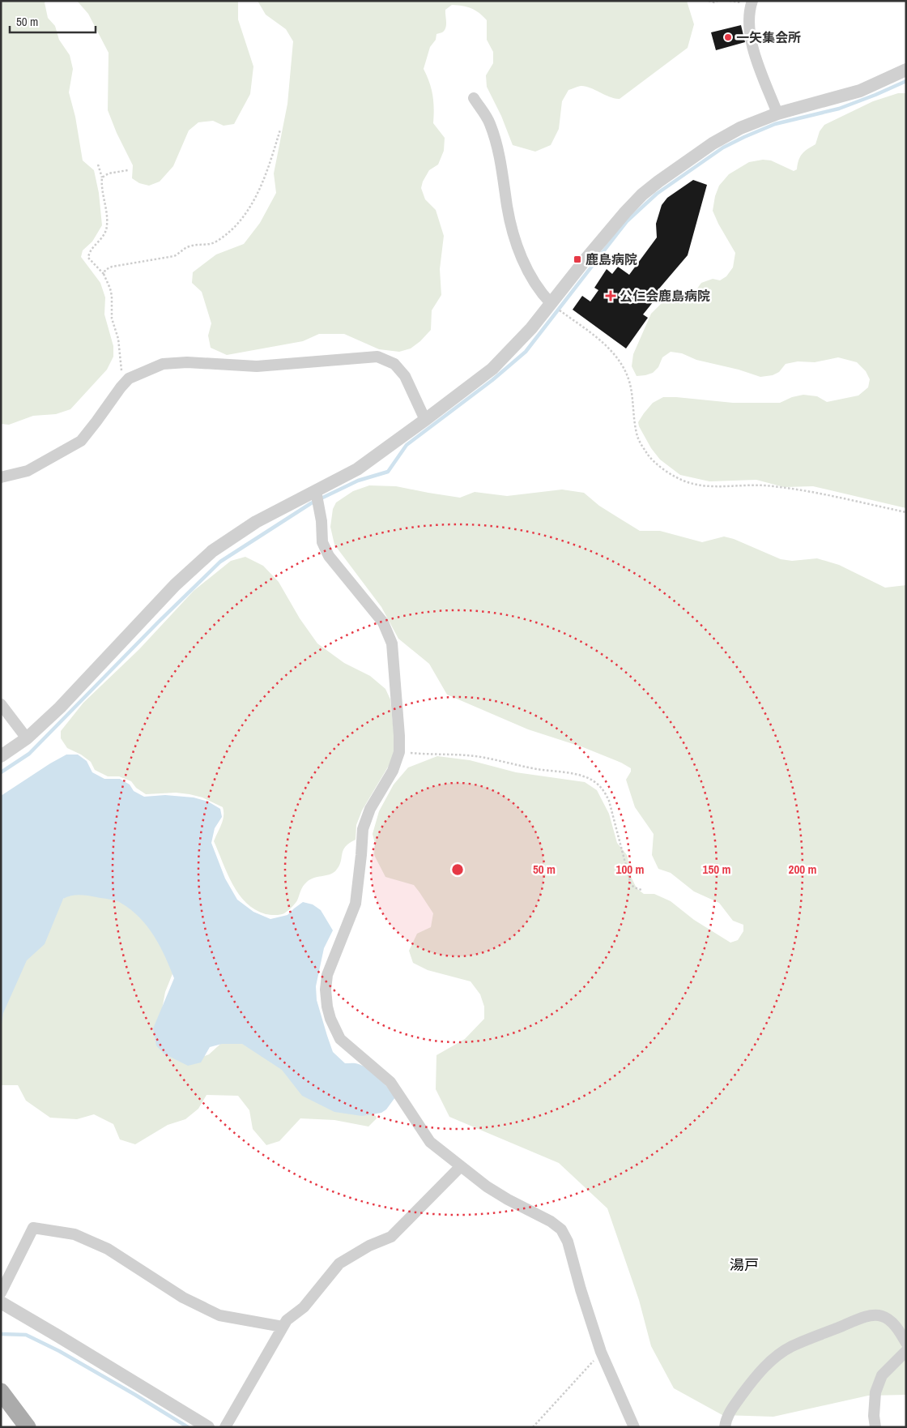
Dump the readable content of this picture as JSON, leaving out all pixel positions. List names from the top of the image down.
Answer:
{
  "districts": ["湯戸"],
  "places": {
    "other": ["一矢集会所"],
    "transit": ["鹿島病院"],
    "health": ["公仁会鹿島病院"]
  },
  "scale_bar": "50 m",
  "rings": [
    "50 m",
    "100 m",
    "150 m",
    "200 m"
  ]
}
